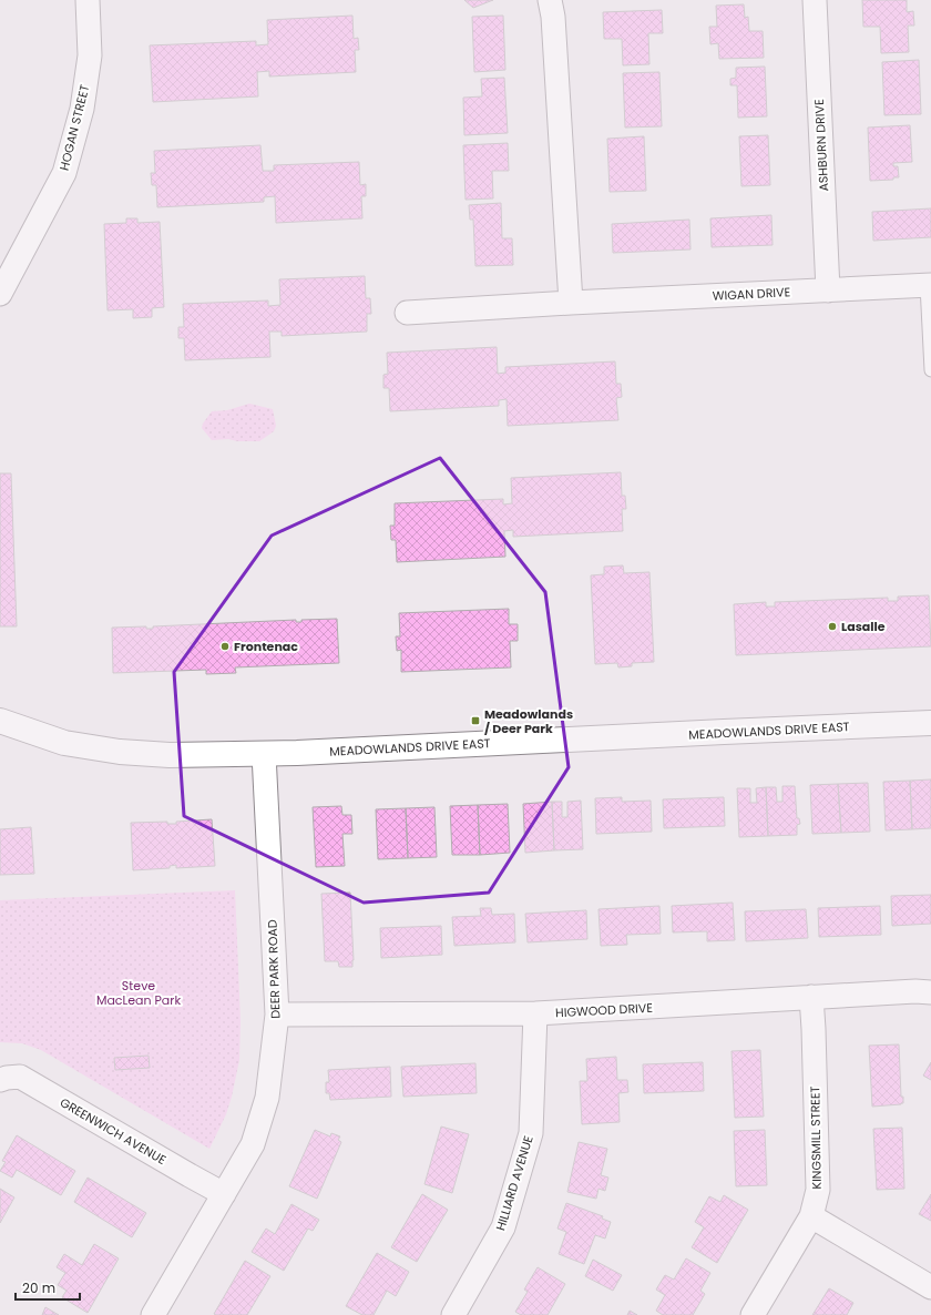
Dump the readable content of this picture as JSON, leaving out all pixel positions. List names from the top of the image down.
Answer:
{
  "streets": {
    "main road": ["MEADOWLANDS DRIVE EAST"],
    "street": [
      "HOGAN STREET",
      "ASHBURN DRIVE",
      "WIGAN DRIVE",
      "DEER PARK ROAD",
      "HIGWOOD DRIVE",
      "GREENWICH AVENUE",
      "KINGSMILL STREET",
      "HILLIARD AVENUE"
    ]
  },
  "crossings": [
    ["ASHBURN DRIVE", "WIGAN DRIVE"],
    ["MEADOWLANDS DRIVE EAST", "DEER PARK ROAD"],
    ["DEER PARK ROAD", "HIGWOOD DRIVE"],
    ["DEER PARK ROAD", "GREENWICH AVENUE"],
    ["HIGWOOD DRIVE", "KINGSMILL STREET"],
    ["HIGWOOD DRIVE", "HILLIARD AVENUE"]
  ],
  "parks": ["Steve MacLean Park"],
  "places": {
    "other": ["Lasalle", "Frontenac"],
    "transit": ["Meadowlands / Deer Park"]
  },
  "scale_bar": "20 m"
}
